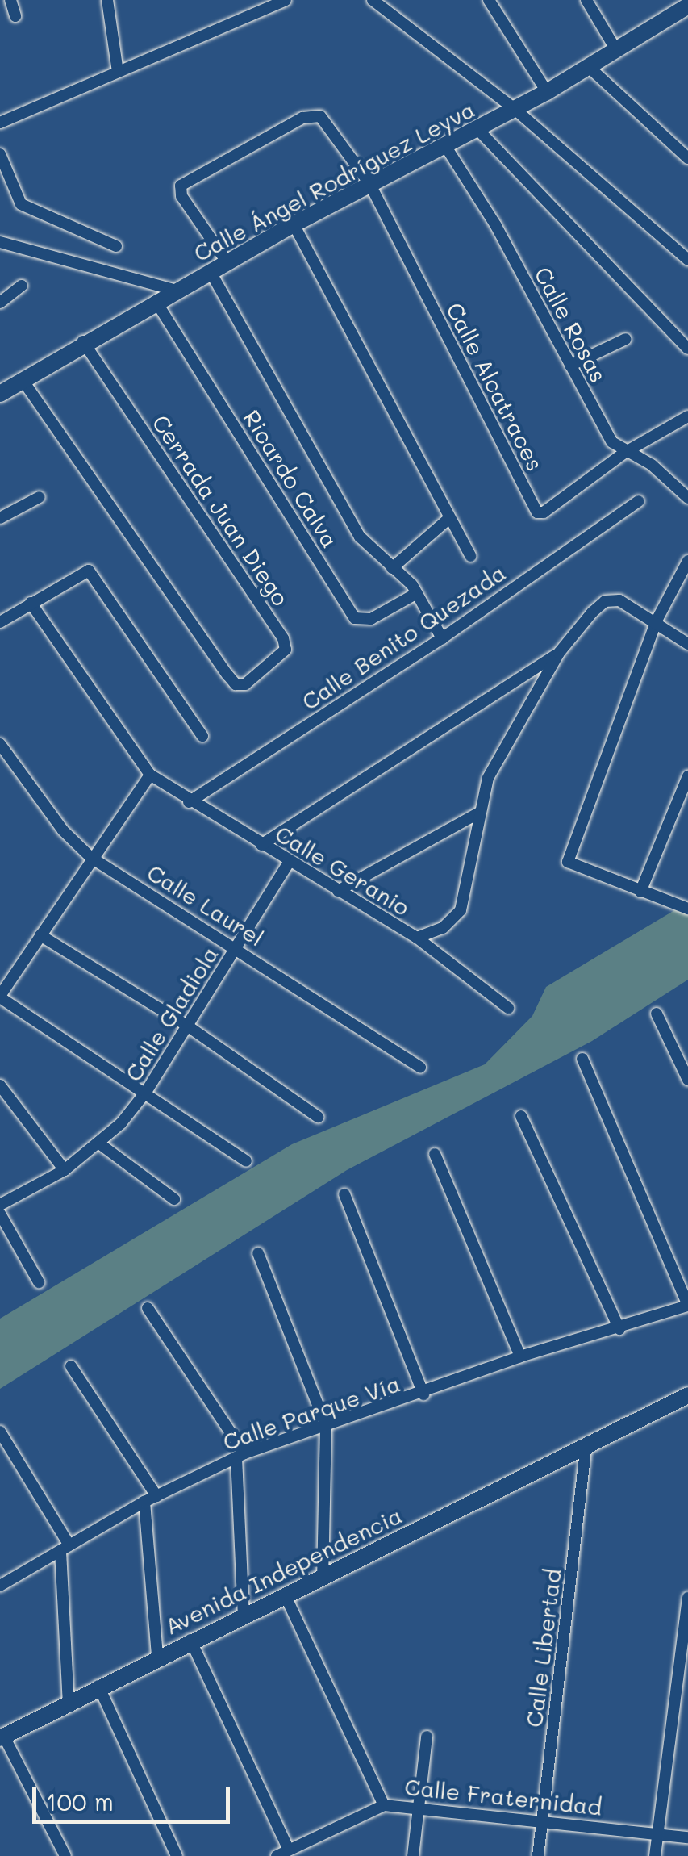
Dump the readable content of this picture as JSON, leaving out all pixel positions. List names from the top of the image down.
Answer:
{
  "streets": {
    "street": [
      "Calle Ángel Rodríguez Leyva",
      "Calle Rosas",
      "Calle Alcatraces",
      "Ricardo Calva",
      "Cerrada Juan Diego",
      "Calle Benito Quezada",
      "Calle Geranio",
      "Calle Laurel",
      "Calle Gladiola",
      "Calle Parque Vía",
      "Avenida Independencia",
      "Calle Libertad",
      "Calle Fraternidad"
    ]
  },
  "crossings": [
    ["Calle Ángel Rodríguez Leyva", "Calle Rosas"],
    ["Calle Ángel Rodríguez Leyva", "Calle Alcatraces"],
    ["Calle Ángel Rodríguez Leyva", "Ricardo Calva"],
    ["Calle Ángel Rodríguez Leyva", "Cerrada Juan Diego"],
    ["Calle Rosas", "Calle Alcatraces"],
    ["Calle Benito Quezada", "Calle Geranio"],
    ["Calle Geranio", "Calle Gladiola"],
    ["Calle Laurel", "Calle Gladiola"],
    ["Avenida Independencia", "Calle Libertad"],
    ["Calle Libertad", "Calle Fraternidad"]
  ],
  "scale_bar": "100 m"
}
